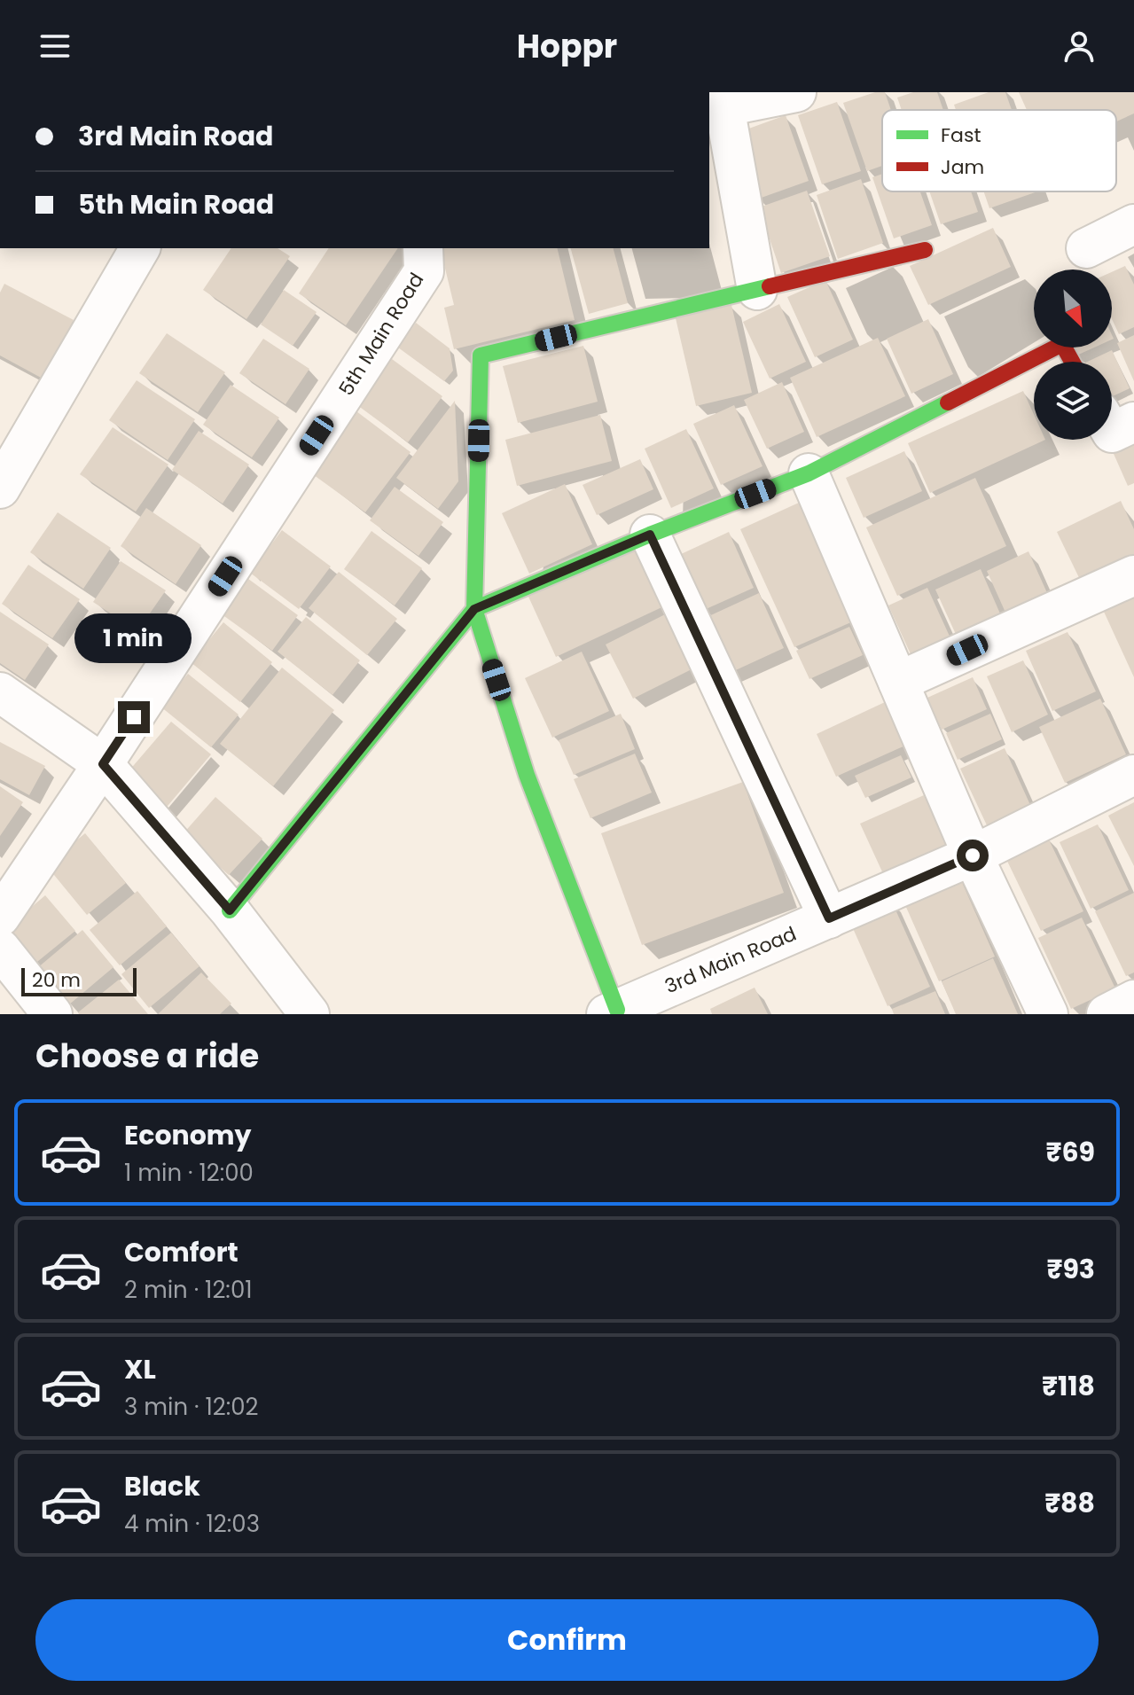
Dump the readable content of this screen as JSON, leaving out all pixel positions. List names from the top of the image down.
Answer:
{
  "streets": {
    "street": ["5th Main Road", "3rd Main Road"]
  },
  "legend": ["Fast", "Jam"],
  "scale_bar": "20 m",
  "north": "bottom right",
  "page": {
    "header": "Hoppr",
    "banner": ["3rd Main Road", "5th Main Road"],
    "bubble": "1 min",
    "scale": "20 m",
    "heading": "Choose a ride",
    "list": [
      {
        "name": "Economy",
        "note": "1 min · 12:00",
        "value": "₹69"
      },
      {
        "name": "Comfort",
        "note": "2 min · 12:01",
        "value": "₹93"
      },
      {
        "name": "XL",
        "note": "3 min · 12:02",
        "value": "₹118"
      },
      {
        "name": "Black",
        "note": "4 min · 12:03",
        "value": "₹88"
      }
    ],
    "buttons": "Confirm"
  }
}
